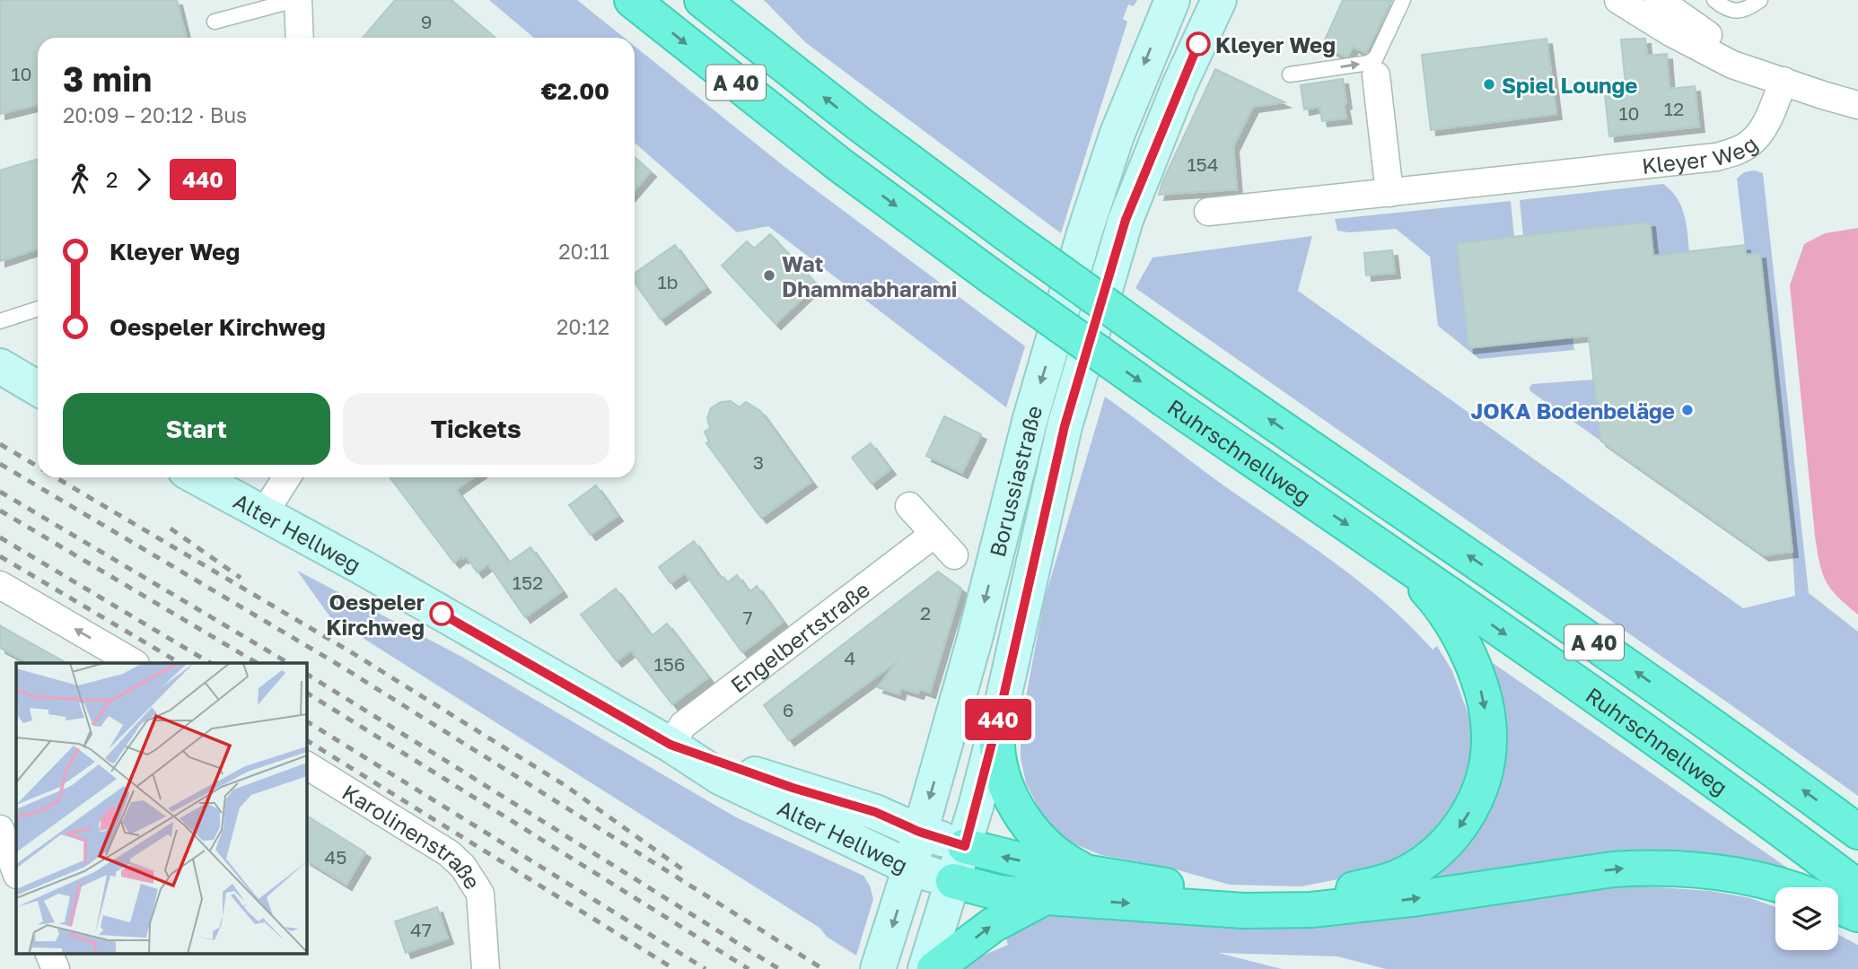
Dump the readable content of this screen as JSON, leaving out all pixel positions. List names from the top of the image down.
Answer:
{
  "streets": {
    "highway": ["A 40", "Ruhrschnellweg"],
    "main road": ["Borussiastraße", "Alter Hellweg"],
    "street": ["Kleyer Weg", "Engelbertstraße", "Karolinenstraße"]
  },
  "crossings": [
    ["Borussiastraße", "Alter Hellweg"],
    ["Alter Hellweg", "Engelbertstraße"]
  ],
  "places": [
    "Kleyer Weg",
    "Spiel Lounge",
    "Wat Dhammabharami",
    "JOKA Bodenbeläge",
    "Oespeler Kirchweg"
  ],
  "lines": ["bus line 440"],
  "house_numbers": [
    "9",
    "10",
    "12",
    "10",
    "154",
    "1b",
    "3",
    "152",
    "2",
    "7",
    "4",
    "156",
    "6",
    "45",
    "47"
  ],
  "page": {
    "on_map": "440",
    "heading": ["3 min", "20:09 – 20:12 · Bus", "€2.00"],
    "legs": ["2", "440"],
    "list": [
      {
        "name": "Kleyer Weg",
        "value": "20:11"
      },
      {
        "name": "Oespeler Kirchweg",
        "value": "20:12"
      }
    ],
    "buttons": ["Start", "Tickets"]
  }
}
